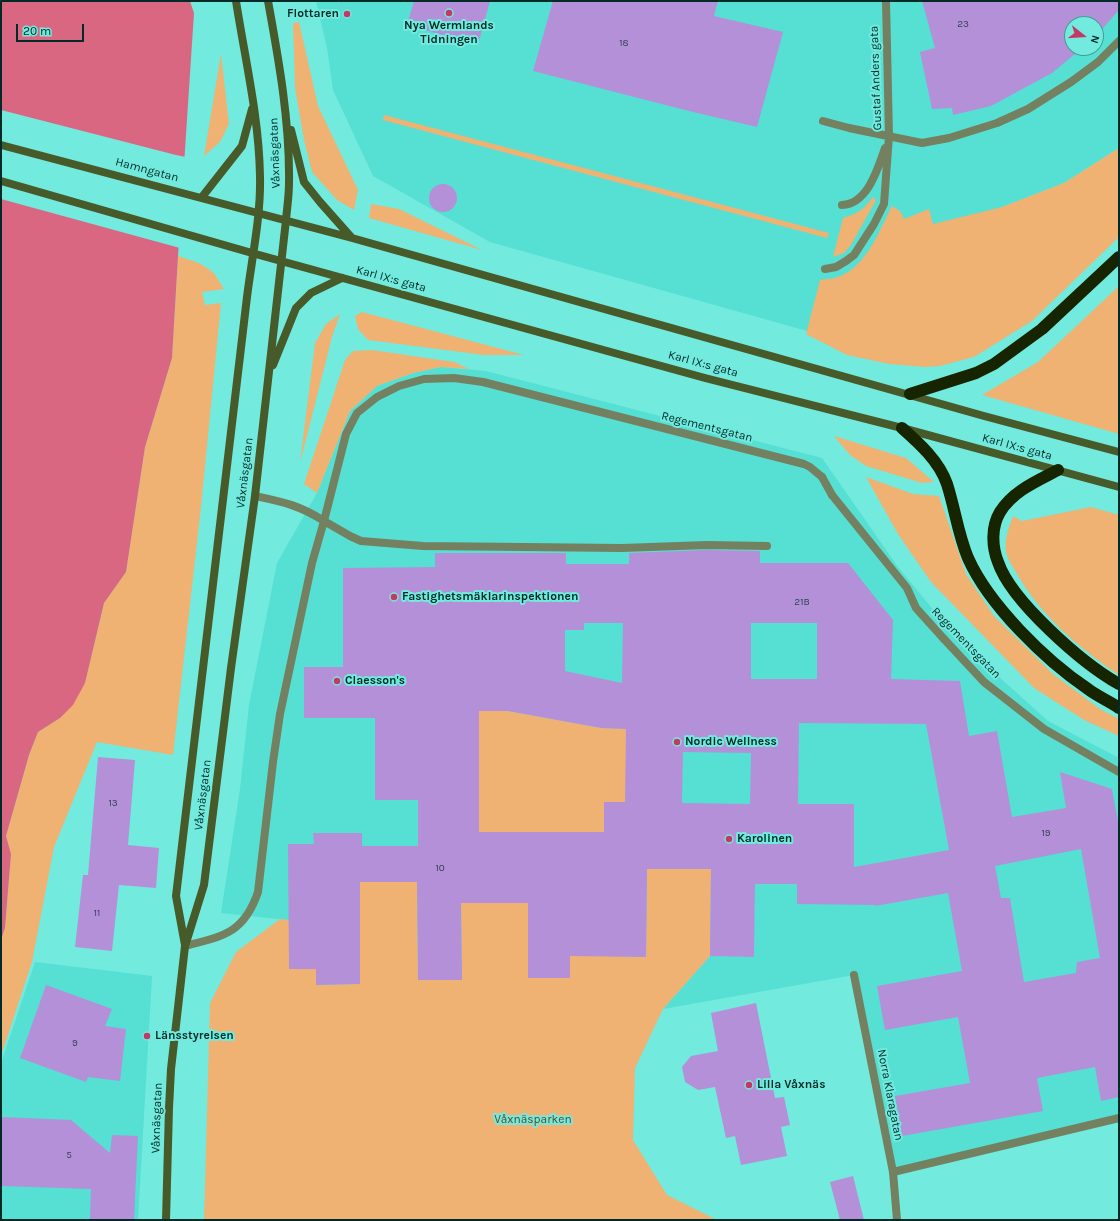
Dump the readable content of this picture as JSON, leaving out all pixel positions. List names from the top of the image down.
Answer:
{
  "streets": {
    "street": [
      "Gustaf Anders gata",
      "Våxnäsgatan",
      "Hamngatan",
      "Karl IX:s gata",
      "Regementsgatan",
      "Norra Klaragatan"
    ]
  },
  "crossings": [
    ["Våxnäsgatan", "Hamngatan"],
    ["Våxnäsgatan", "Karl IX:s gata"],
    ["Våxnäsgatan", "Regementsgatan"],
    ["Hamngatan", "Karl IX:s gata"]
  ],
  "parks": ["Våxnäsparken"],
  "places": [
    "Nya Wermlands Tidningen",
    "Flottaren",
    "Fastighetsmäklarinspektionen",
    "Claesson's",
    "Nordic Wellness",
    "Karolinen",
    "Länsstyrelsen",
    "Lilla Våxnäs"
  ],
  "house_numbers": [
    "23",
    "18",
    "21B",
    "13",
    "19",
    "10",
    "11",
    "9",
    "5"
  ],
  "scale_bar": "20 m",
  "north": "right"
}
